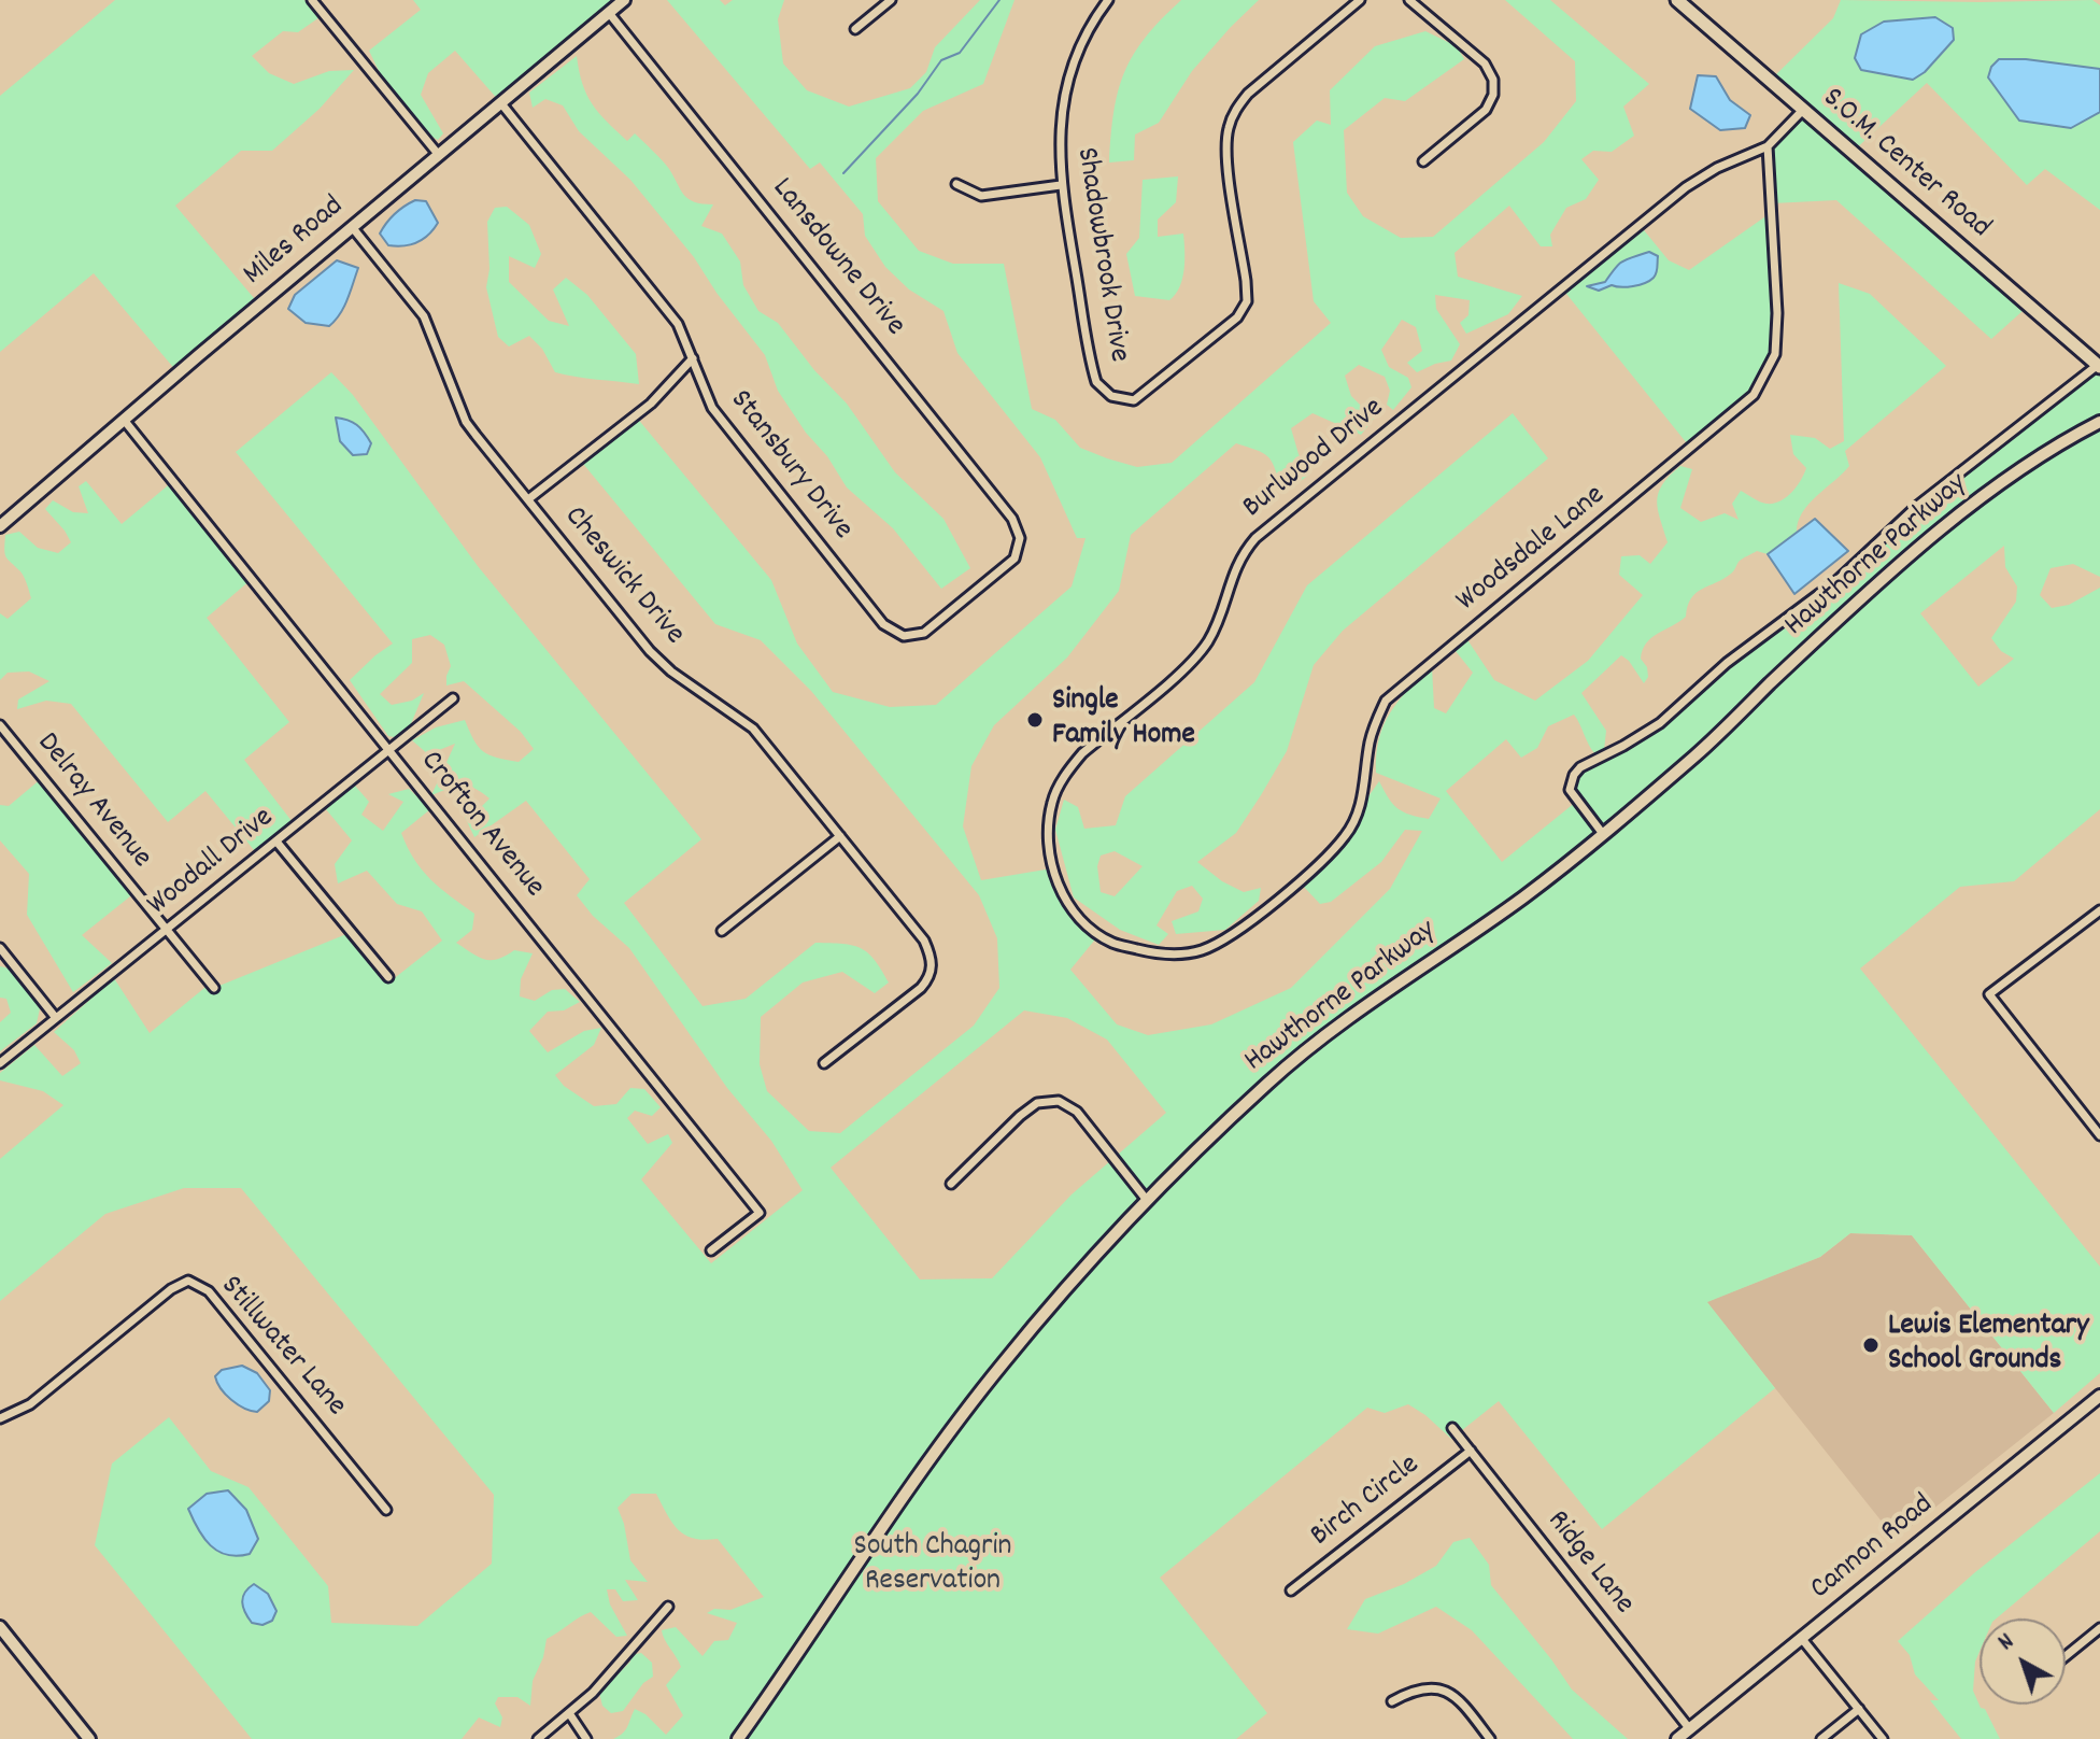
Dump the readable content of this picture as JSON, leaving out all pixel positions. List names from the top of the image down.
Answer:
{
  "streets": {
    "main road": ["S.O.M. Center Road"],
    "street": [
      "Miles Road",
      "Shadowbrook Drive",
      "Lansdowne Drive",
      "Burlwood Drive",
      "Stansbury Drive",
      "Woodsdale Lane",
      "Hawthorne Parkway",
      "Cheswick Drive",
      "Delray Avenue",
      "Crofton Avenue",
      "Woodall Drive",
      "Stillwater Lane",
      "Birch Circle",
      "Cannon Road",
      "Ridge Lane"
    ]
  },
  "crossings": [
    ["Miles Road", "Lansdowne Drive"],
    ["Miles Road", "Stansbury Drive"],
    ["Miles Road", "Cheswick Drive"],
    ["Miles Road", "Crofton Avenue"],
    ["Lansdowne Drive", "Stansbury Drive"],
    ["Burlwood Drive", "Woodsdale Lane"],
    ["Delray Avenue", "Woodall Drive"],
    ["Crofton Avenue", "Woodall Drive"],
    ["Birch Circle", "Ridge Lane"],
    ["Cannon Road", "Ridge Lane"]
  ],
  "parks": ["South Chagrin Reservation"],
  "places": ["Single Family Home", "Lewis Elementary School Grounds"],
  "north": "top left"
}
